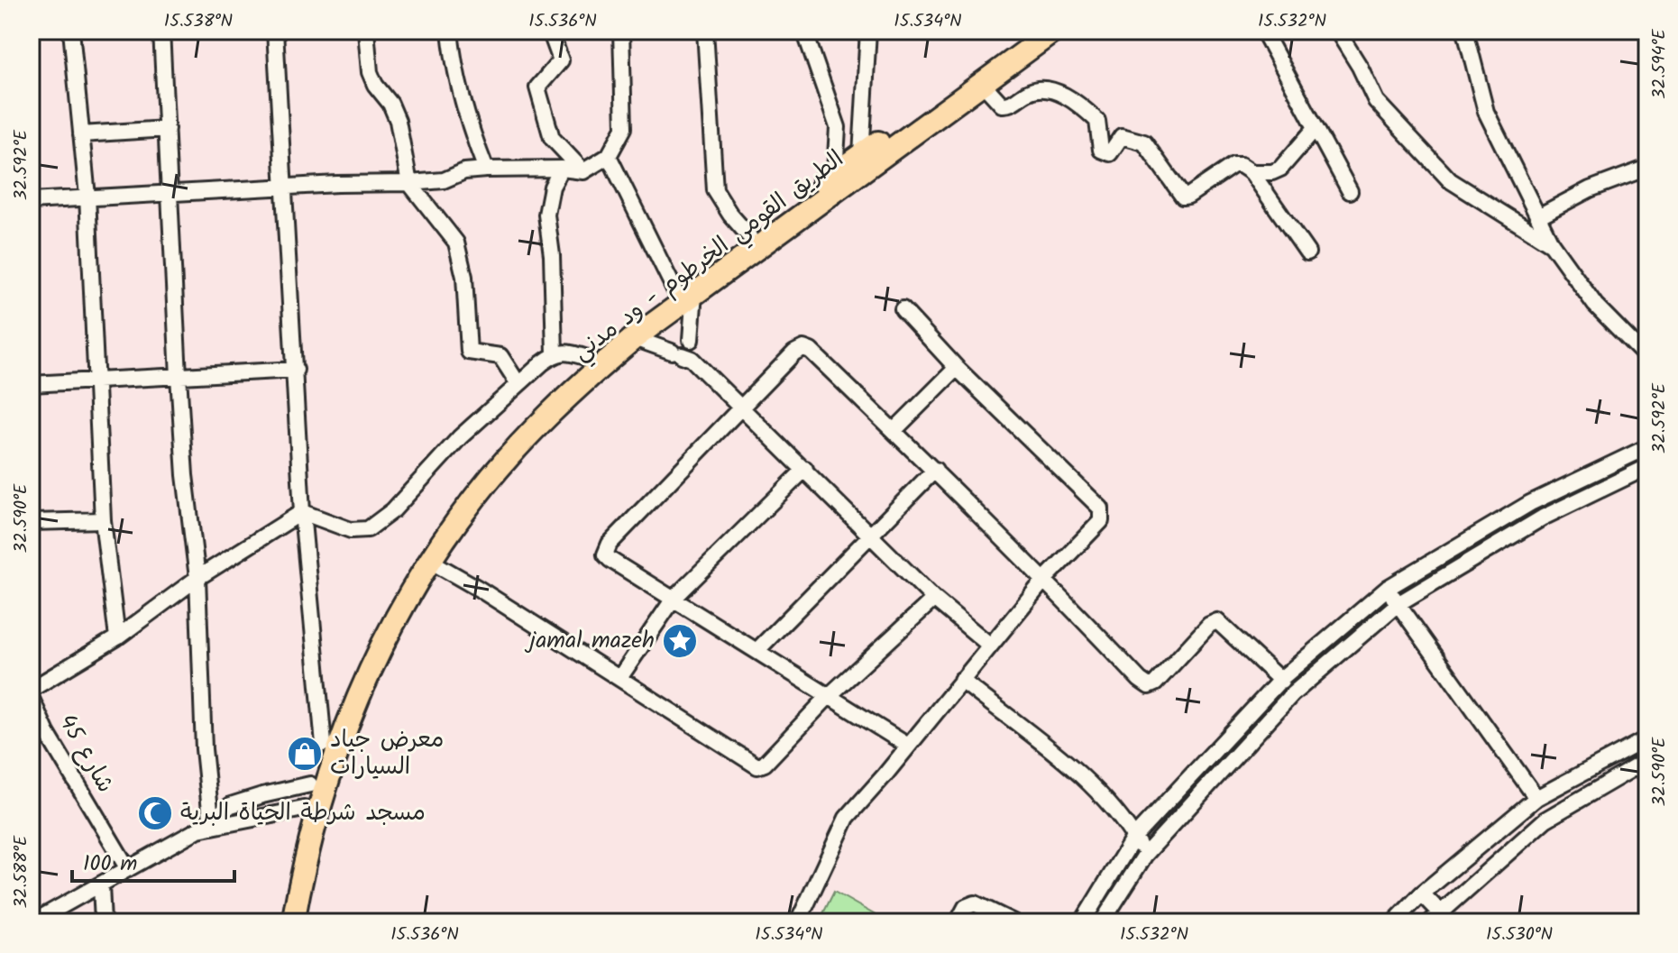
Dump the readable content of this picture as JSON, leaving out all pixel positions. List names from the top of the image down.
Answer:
{
  "streets": {
    "highway": ["الطريق القومي الخرطوم - ود مدني"],
    "street": ["شارع 45"]
  },
  "places": {
    "place": ["jamal mazeh"],
    "shop": ["معرض جياد السيارات"],
    "mosque": ["مسجد شرطة الحياة البرية"]
  },
  "scale_bar": "100 m",
  "coordinates": [
    "15.538°N",
    "15.536°N",
    "15.534°N",
    "15.532°N",
    "32.594°E",
    "32.592°E",
    "32.590°E",
    "32.588°E",
    "15.530°N"
  ]
}
